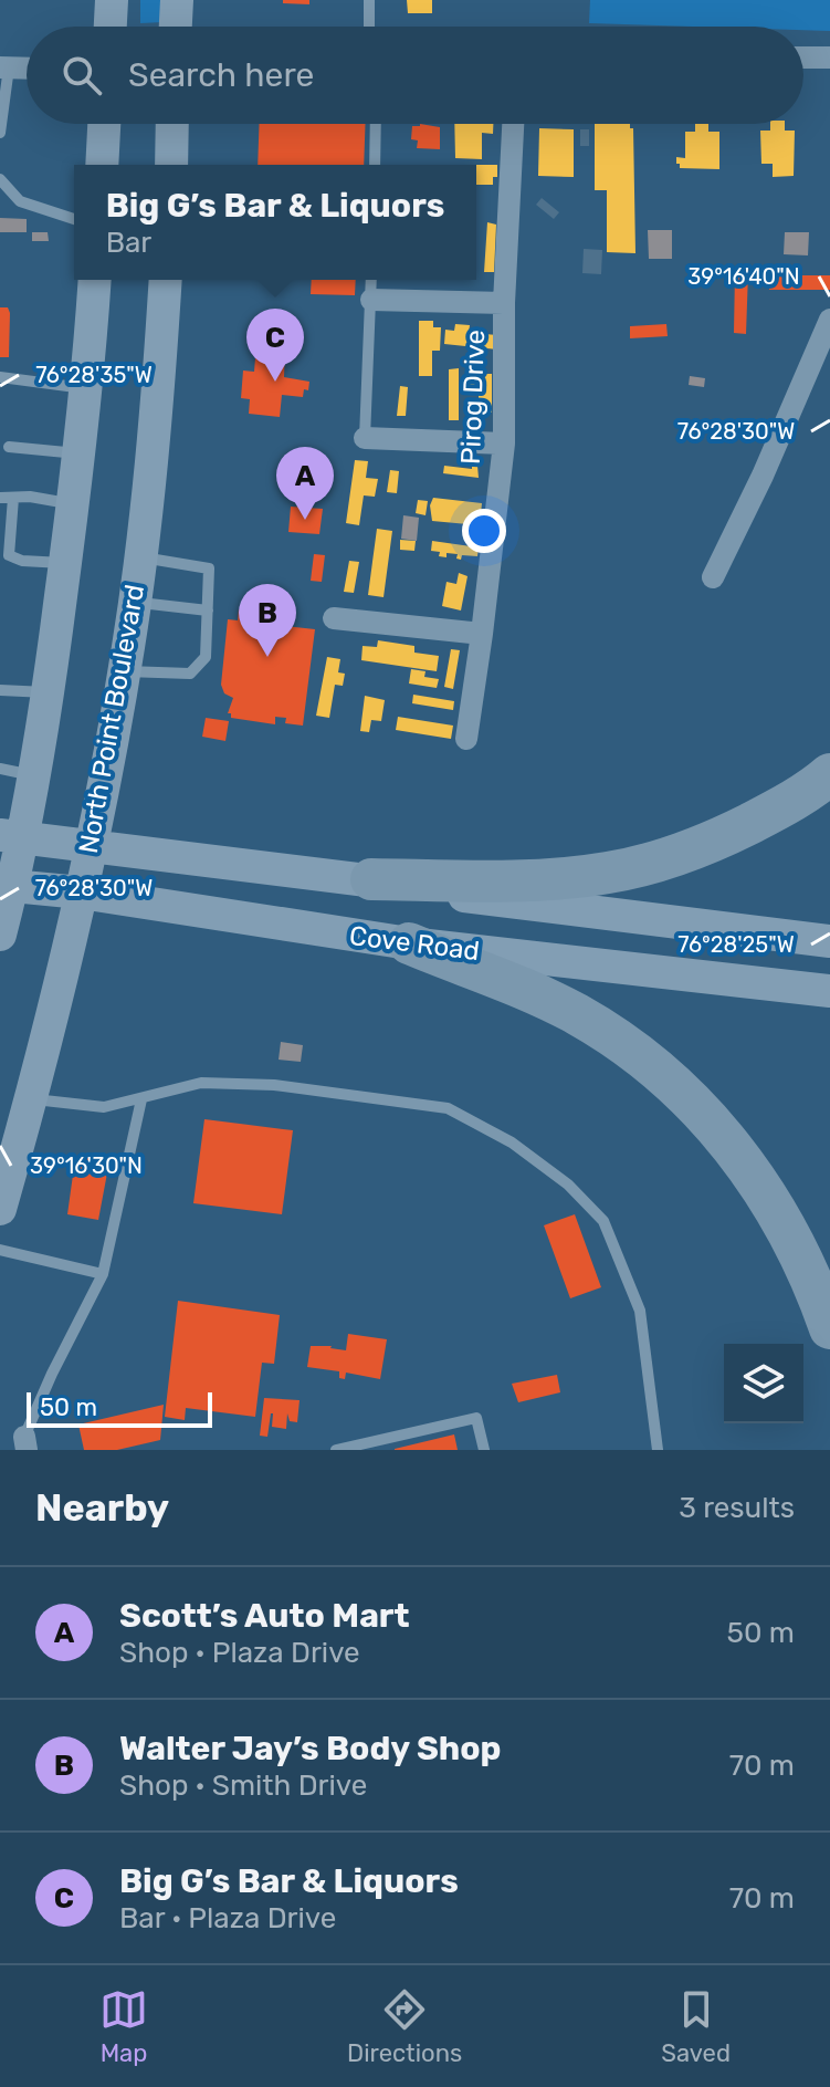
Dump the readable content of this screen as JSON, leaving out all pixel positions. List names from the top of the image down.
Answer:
{
  "streets": {
    "main road": ["North Point Boulevard", "Cove Road"],
    "street": ["Pirog Drive"]
  },
  "crossings": [
    ["North Point Boulevard", "Cove Road"]
  ],
  "scale_bar": "50 m",
  "page": {
    "search": "Search here",
    "popup": ["Big G’s Bar & Liquors", "Bar"],
    "pins": ["C", "A", "B"],
    "scale": "50 m",
    "heading": ["Nearby", "3 results"],
    "list": [
      {
        "mark": "A",
        "name": "Scott’s Auto Mart",
        "note": "Shop · Plaza Drive",
        "value": "50 m"
      },
      {
        "mark": "B",
        "name": "Walter Jay’s Body Shop",
        "note": "Shop · Smith Drive",
        "value": "70 m"
      },
      {
        "mark": "C",
        "name": "Big G’s Bar & Liquors",
        "note": "Bar · Plaza Drive",
        "value": "70 m"
      }
    ],
    "nav": ["Map", "Directions", "Saved"]
  },
  "coordinates": [
    "39°16'40\"N",
    "76°28'35\"W",
    "76°28'30\"W",
    "76°28'25\"W",
    "39°16'30\"N"
  ]
}
